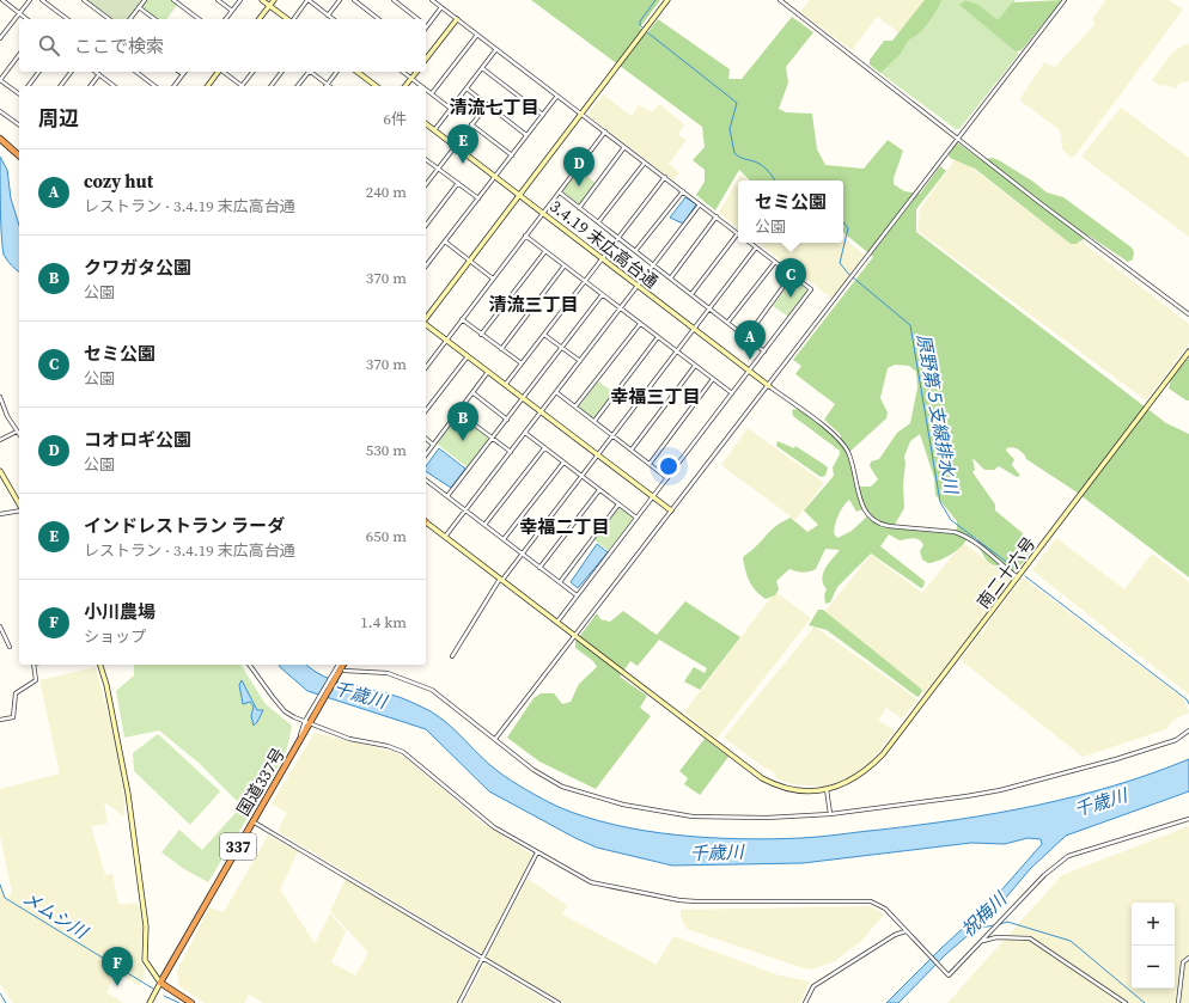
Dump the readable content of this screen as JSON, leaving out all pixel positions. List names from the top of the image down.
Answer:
{
  "streets": {
    "highway": ["国道337号", "337"],
    "street": ["3.4.19 末広高台通", "南二十六号"]
  },
  "districts": [
    "清流七丁目",
    "清流三丁目",
    "幸福三丁目",
    "幸福二丁目"
  ],
  "water": [
    "原野第５支線排水川",
    "千歳川",
    "メムシ川",
    "祝梅川"
  ],
  "page": {
    "search": "ここで検索",
    "heading": ["周辺", "6件"],
    "pins": [
      "E",
      "D",
      "C",
      "A",
      "B",
      "F"
    ],
    "list": [
      {
        "mark": "A",
        "name": "cozy hut",
        "note": "レストラン · 3.4.19 末広高台通",
        "value": "240 m"
      },
      {
        "mark": "B",
        "name": "クワガタ公園",
        "note": "公園",
        "value": "370 m"
      },
      {
        "mark": "C",
        "name": "セミ公園",
        "note": "公園",
        "value": "370 m"
      },
      {
        "mark": "D",
        "name": "コオロギ公園",
        "note": "公園",
        "value": "530 m"
      },
      {
        "mark": "E",
        "name": "インドレストラン ラーダ",
        "note": "レストラン · 3.4.19 末広高台通",
        "value": "650 m"
      },
      {
        "mark": "F",
        "name": "小川農場",
        "note": "ショップ",
        "value": "1.4 km"
      }
    ],
    "popup": ["セミ公園", "公園"],
    "map_buttons": ["+", "−"]
  }
}
